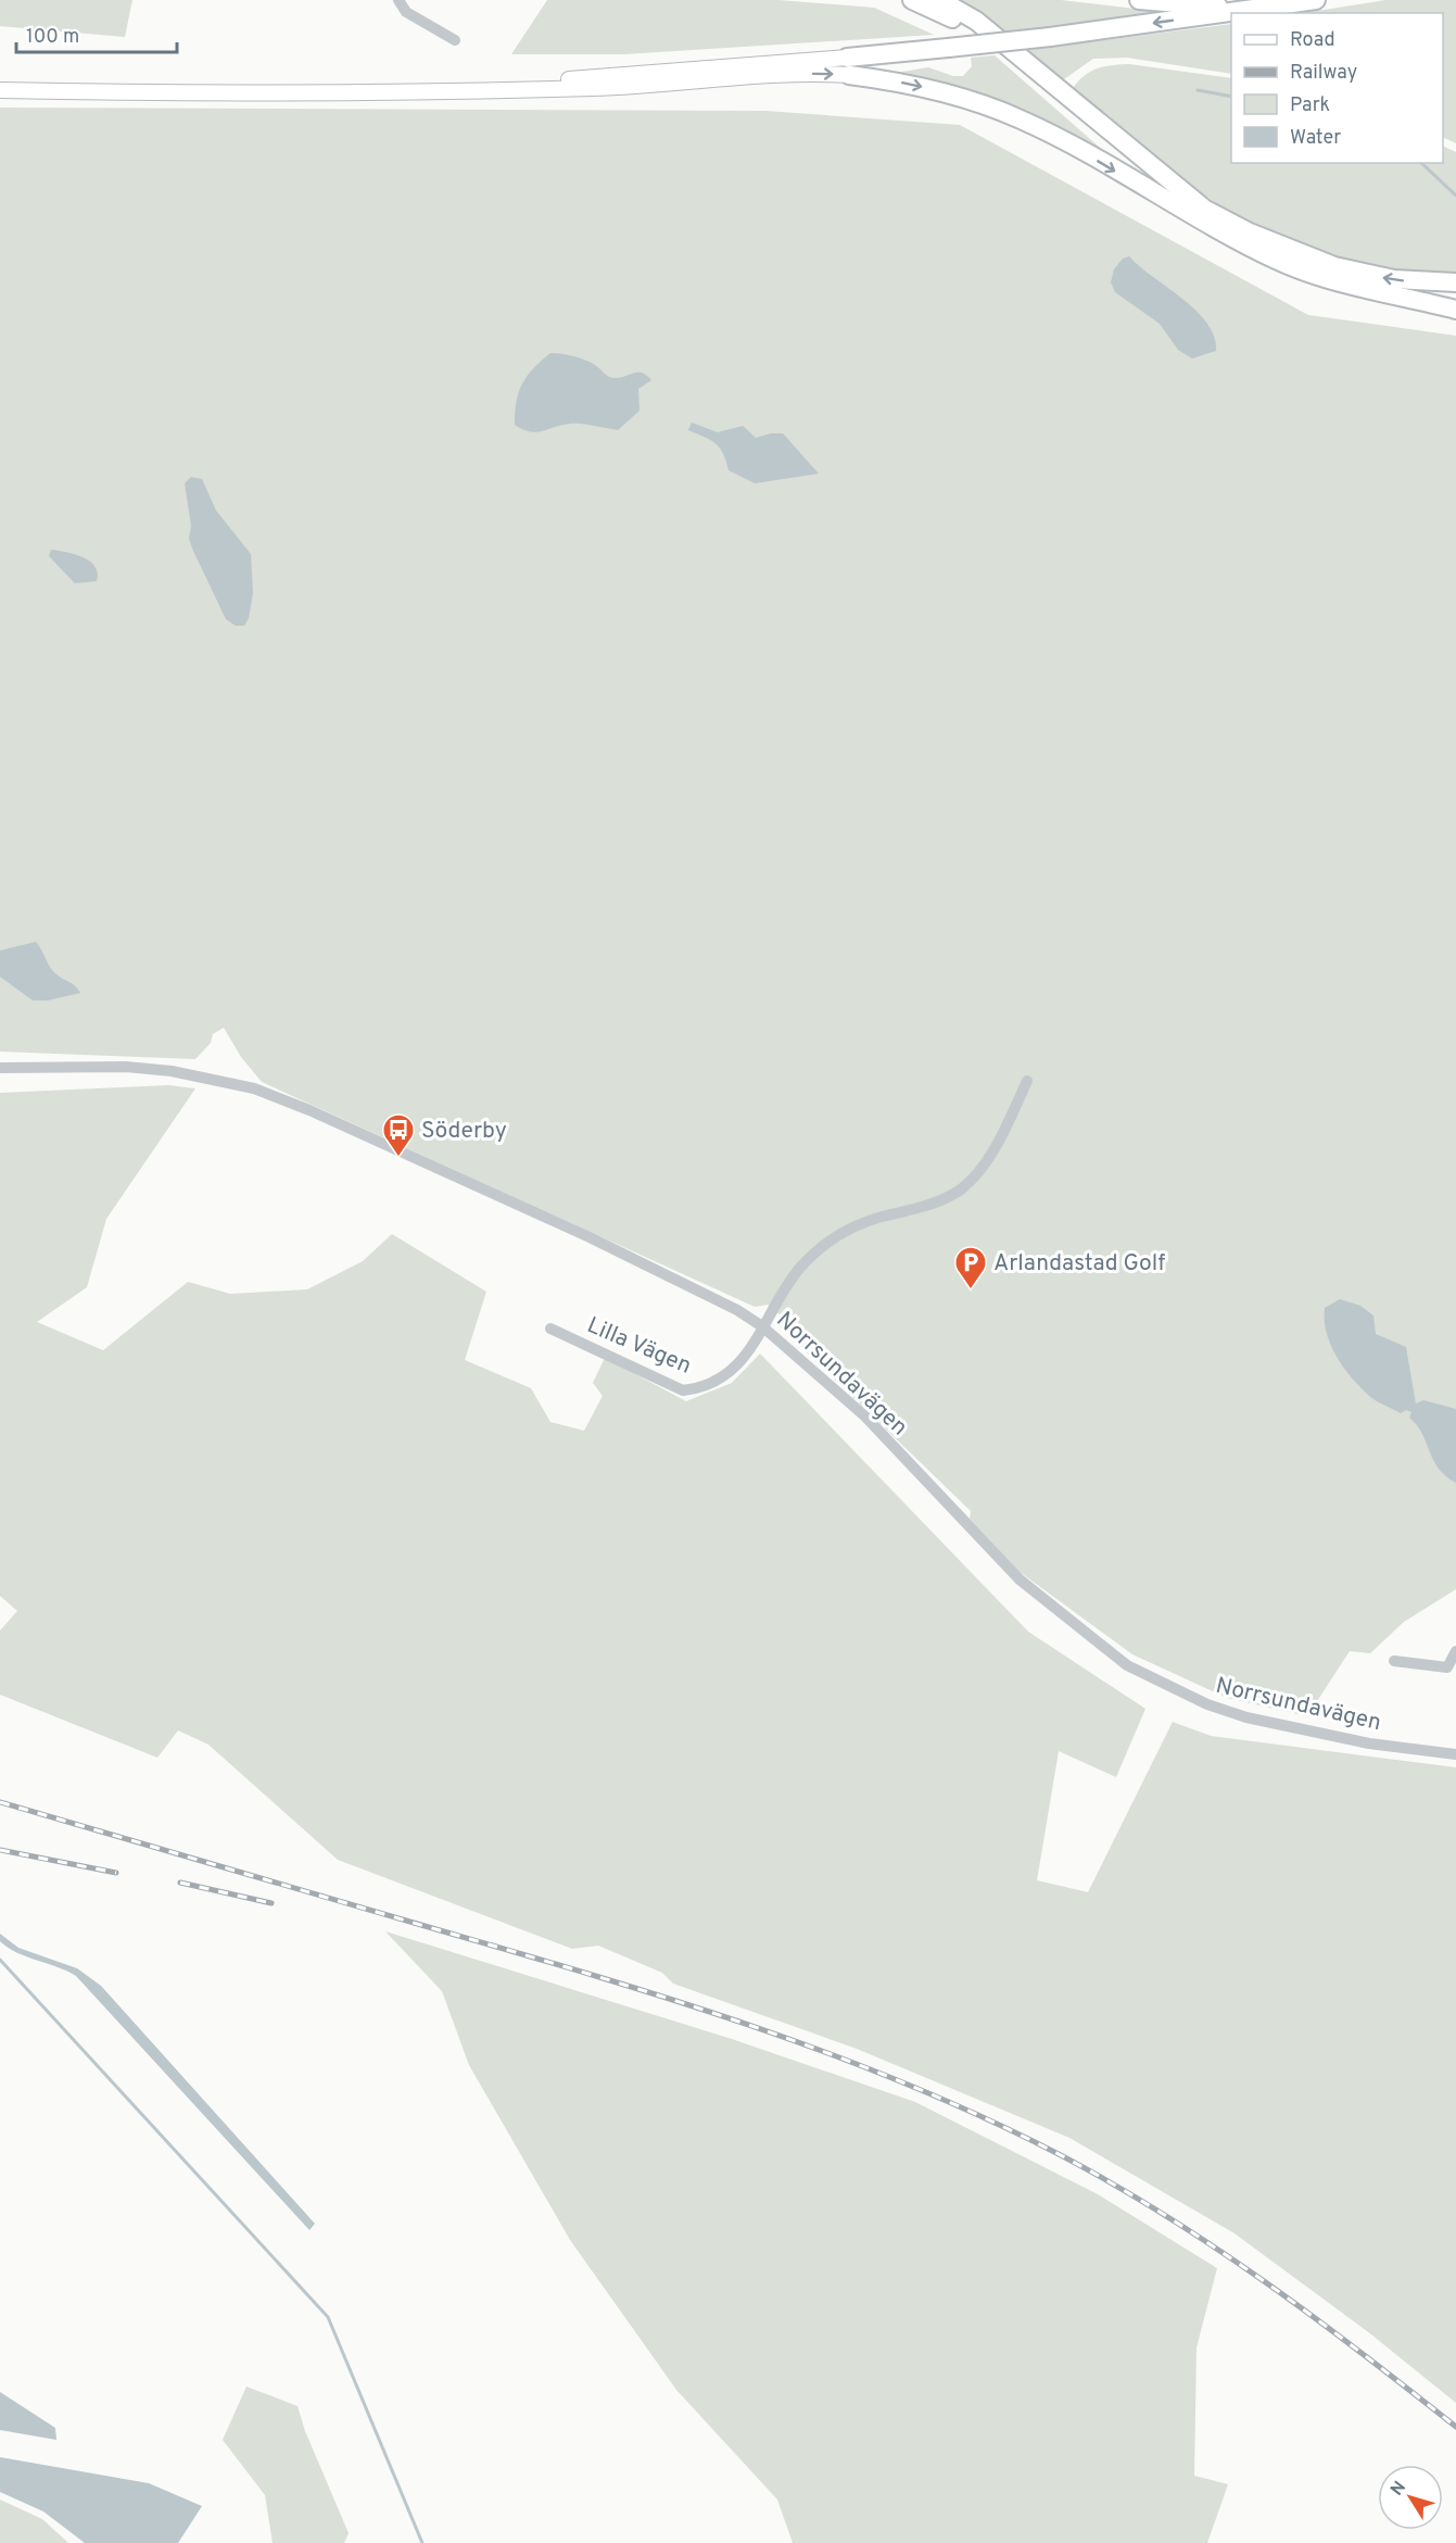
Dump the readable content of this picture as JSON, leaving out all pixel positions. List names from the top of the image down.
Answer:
{
  "streets": {
    "street": ["Lilla Vägen", "Norrsundavägen"]
  },
  "crossings": [
    ["Lilla Vägen", "Norrsundavägen"]
  ],
  "places": {
    "bus stop": ["Söderby"],
    "parking": ["Arlandastad Golf"]
  },
  "legend": [
    "Road",
    "Railway",
    "Park",
    "Water"
  ],
  "scale_bar": "100 m",
  "north": "top left"
}
